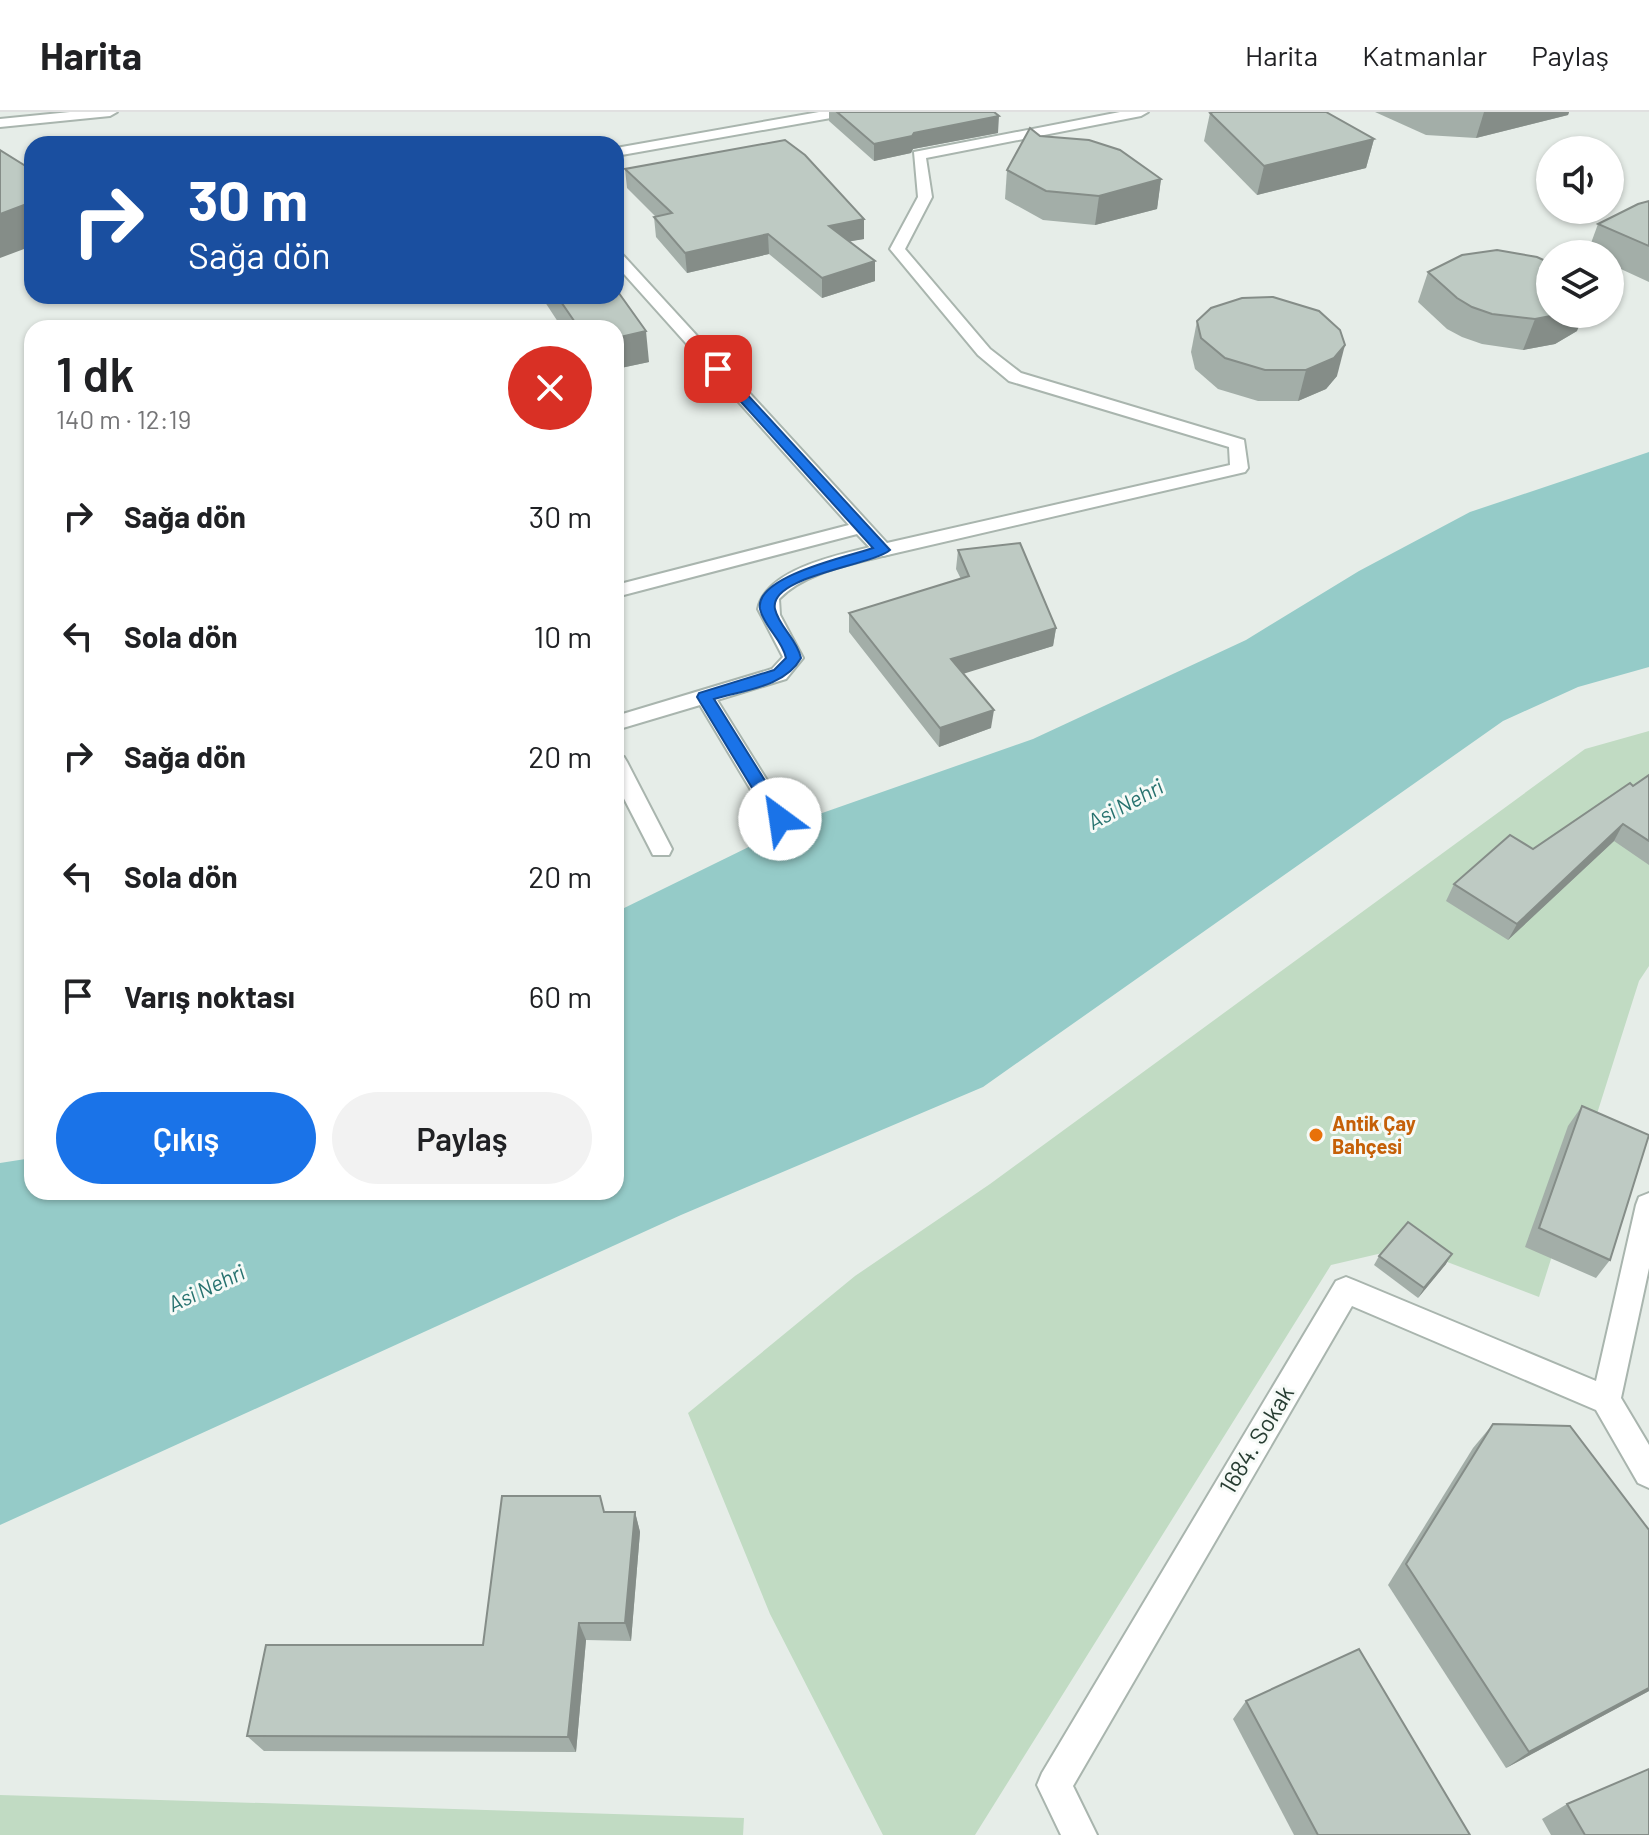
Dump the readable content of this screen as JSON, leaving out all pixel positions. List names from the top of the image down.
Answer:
{
  "streets": {
    "street": ["1684. Sokak"]
  },
  "water": ["Asi Nehri"],
  "places": ["Antik Çay Bahçesi"],
  "page": {
    "header": "Harita",
    "nav": ["Harita", "Katmanlar", "Paylaş"],
    "turn": ["30 m", "Sağa dön"],
    "heading": ["1 dk", "140 m · 12:19"],
    "list": [
      {
        "name": "Sağa dön",
        "value": "30 m"
      },
      {
        "name": "Sola dön",
        "value": "10 m"
      },
      {
        "name": "Sağa dön",
        "value": "20 m"
      },
      {
        "name": "Sola dön",
        "value": "20 m"
      },
      {
        "name": "Varış noktası",
        "value": "60 m"
      }
    ],
    "buttons": ["Çıkış", "Paylaş"]
  }
}
